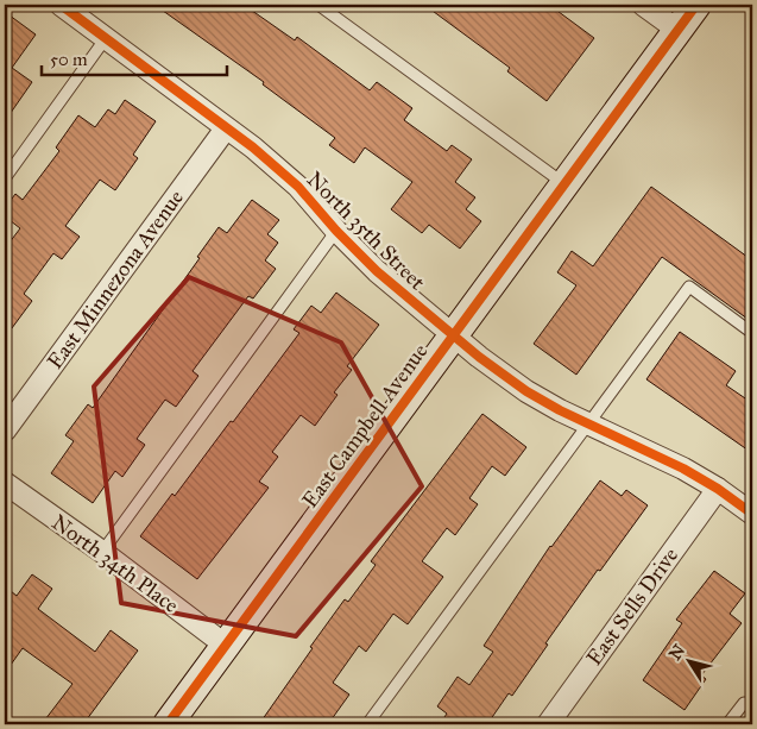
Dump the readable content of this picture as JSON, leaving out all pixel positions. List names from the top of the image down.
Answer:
{
  "streets": {
    "street": [
      "North 35th Street",
      "East Minnezona Avenue",
      "East Campbell Avenue",
      "North 34th Place",
      "East Sells Drive"
    ]
  },
  "crossings": [
    ["North 35th Street", "East Minnezona Avenue"],
    ["North 35th Street", "East Campbell Avenue"],
    ["North 35th Street", "East Sells Drive"],
    ["East Campbell Avenue", "North 34th Place"]
  ],
  "scale_bar": "50 m",
  "north": "top left"
}
